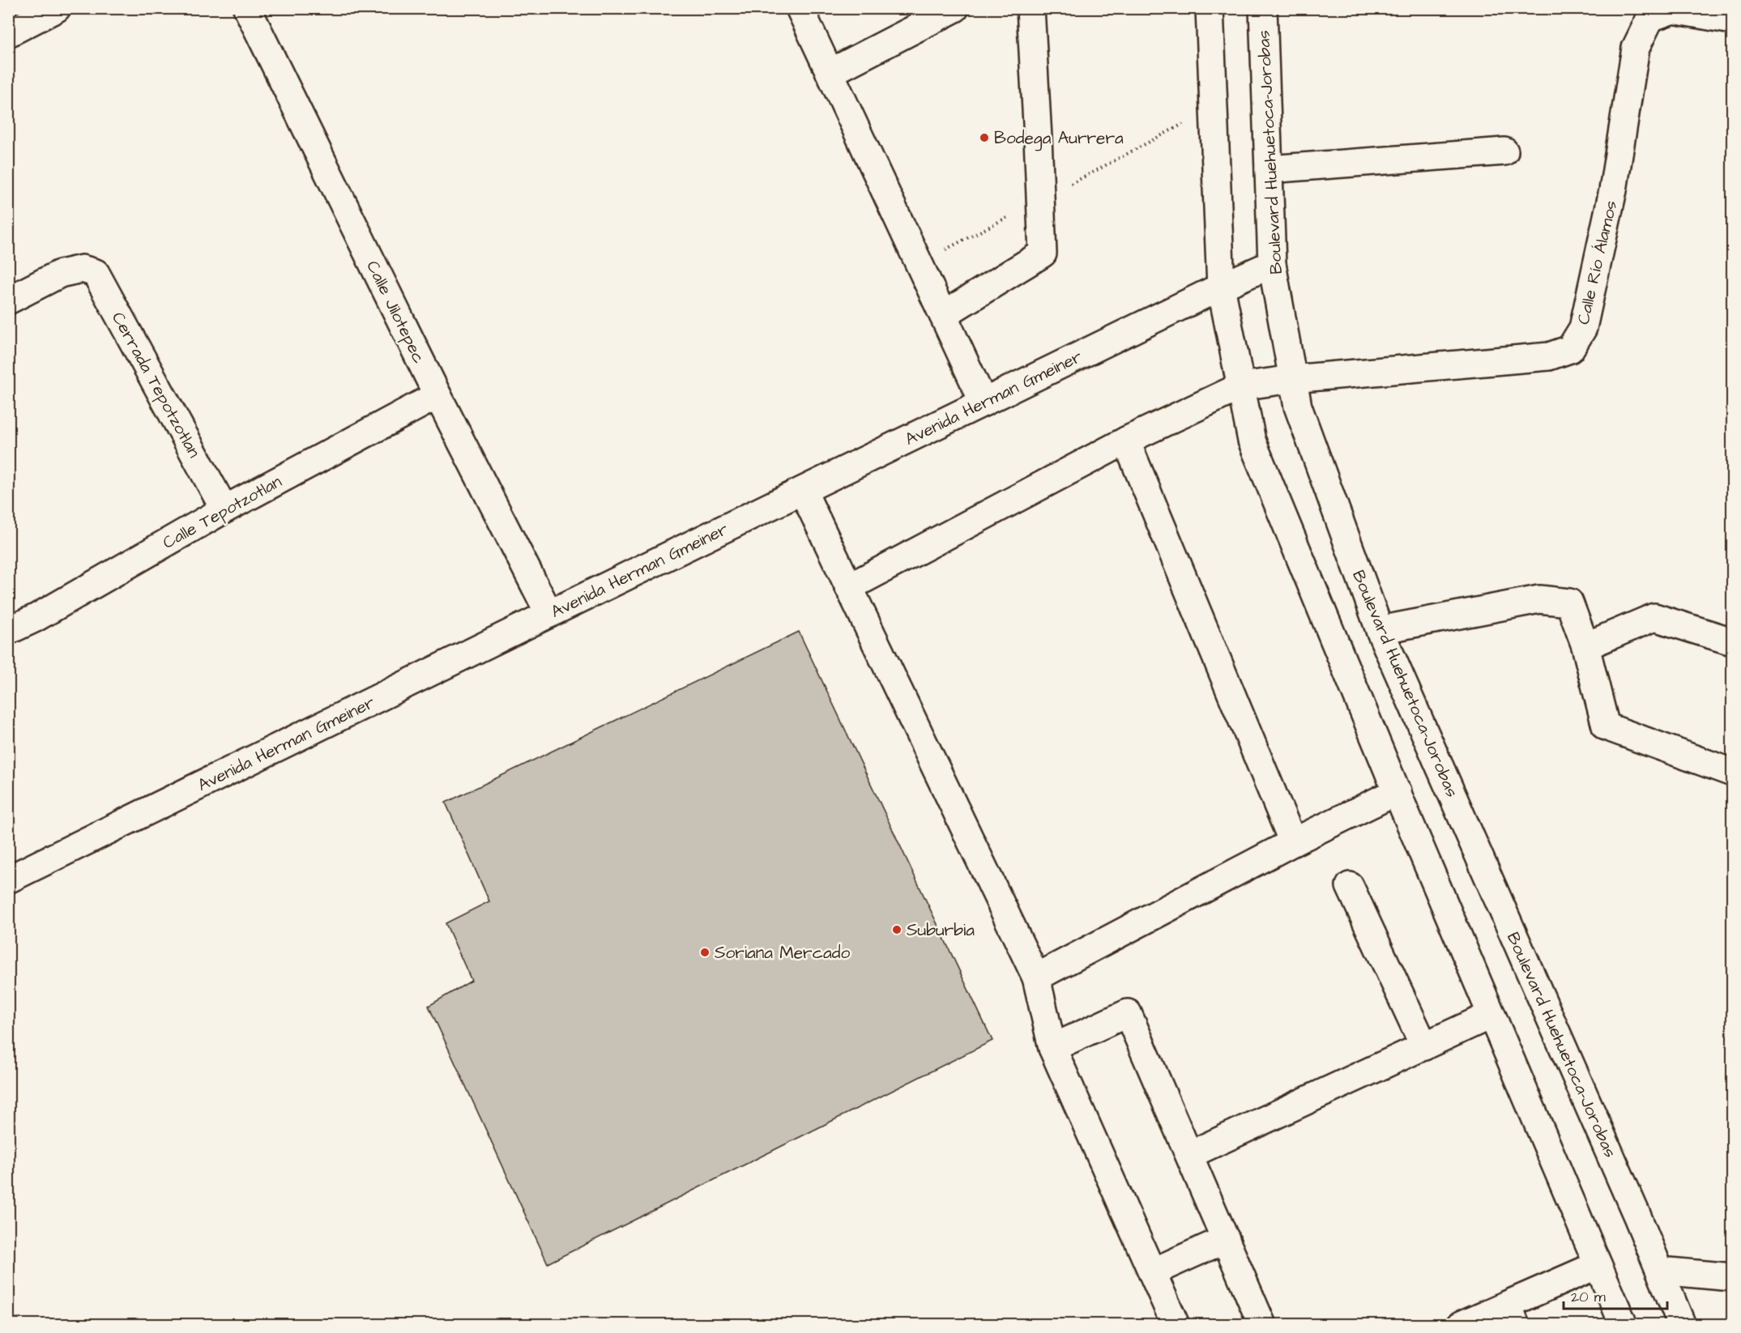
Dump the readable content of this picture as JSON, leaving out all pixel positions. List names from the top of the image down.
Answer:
{
  "streets": {
    "street": [
      "Boulevard Huehuetoca-Jorobas",
      "Calle Río Álamos",
      "Calle Jilotepec",
      "Cerrada Tepotzotlan",
      "Avenida Herman Gmeiner",
      "Calle Tepotzotlan"
    ]
  },
  "crossings": [
    ["Boulevard Huehuetoca-Jorobas", "Calle Río Álamos"],
    ["Boulevard Huehuetoca-Jorobas", "Avenida Herman Gmeiner"],
    ["Calle Jilotepec", "Avenida Herman Gmeiner"],
    ["Calle Jilotepec", "Calle Tepotzotlan"],
    ["Cerrada Tepotzotlan", "Calle Tepotzotlan"]
  ],
  "places": ["Bodega Aurrera", "Suburbia", "Soriana Mercado"],
  "scale_bar": "20 m"
}
